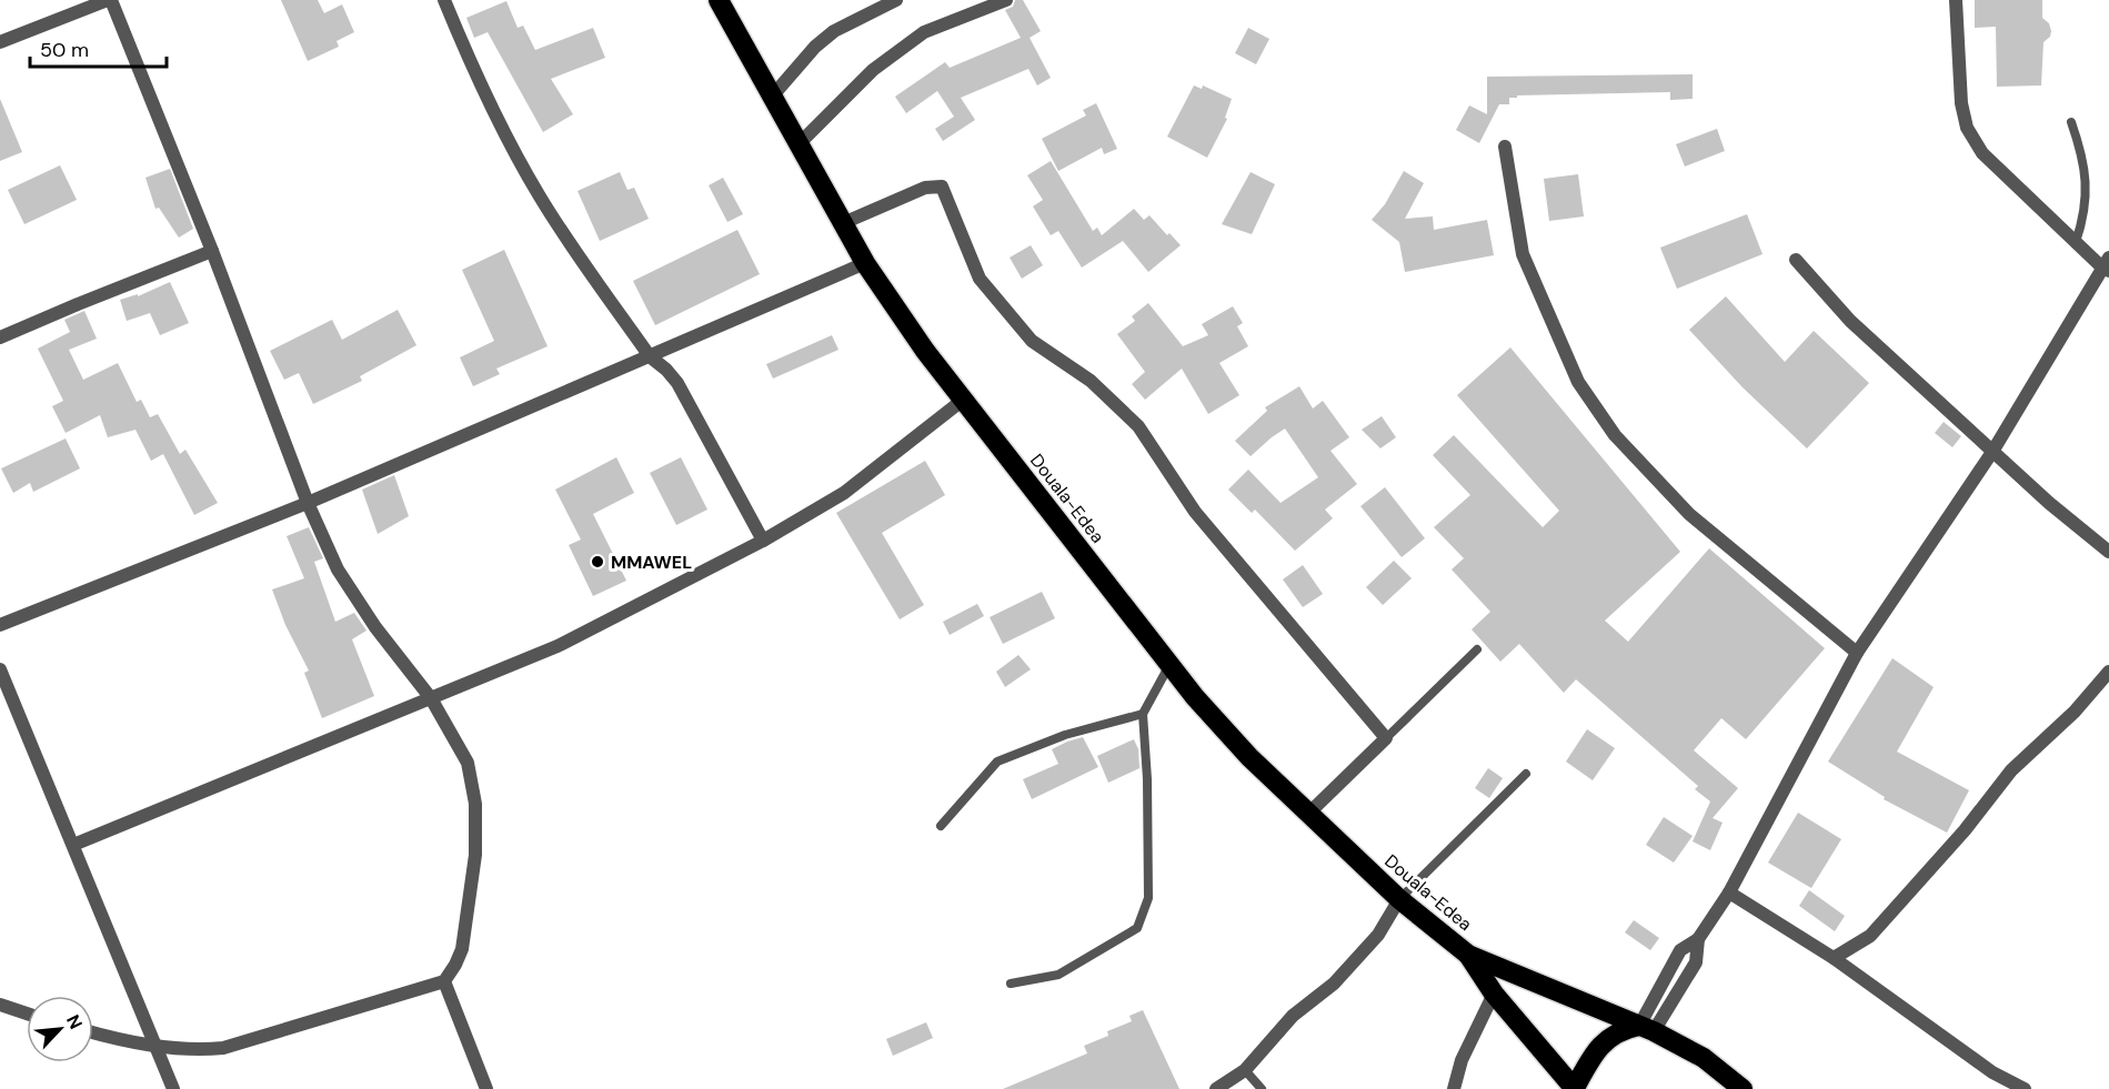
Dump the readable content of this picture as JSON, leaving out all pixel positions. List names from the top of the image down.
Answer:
{
  "streets": {
    "highway": ["Douala-Edea"]
  },
  "places": ["MMAWEL"],
  "scale_bar": "50 m",
  "north": "top right"
}
